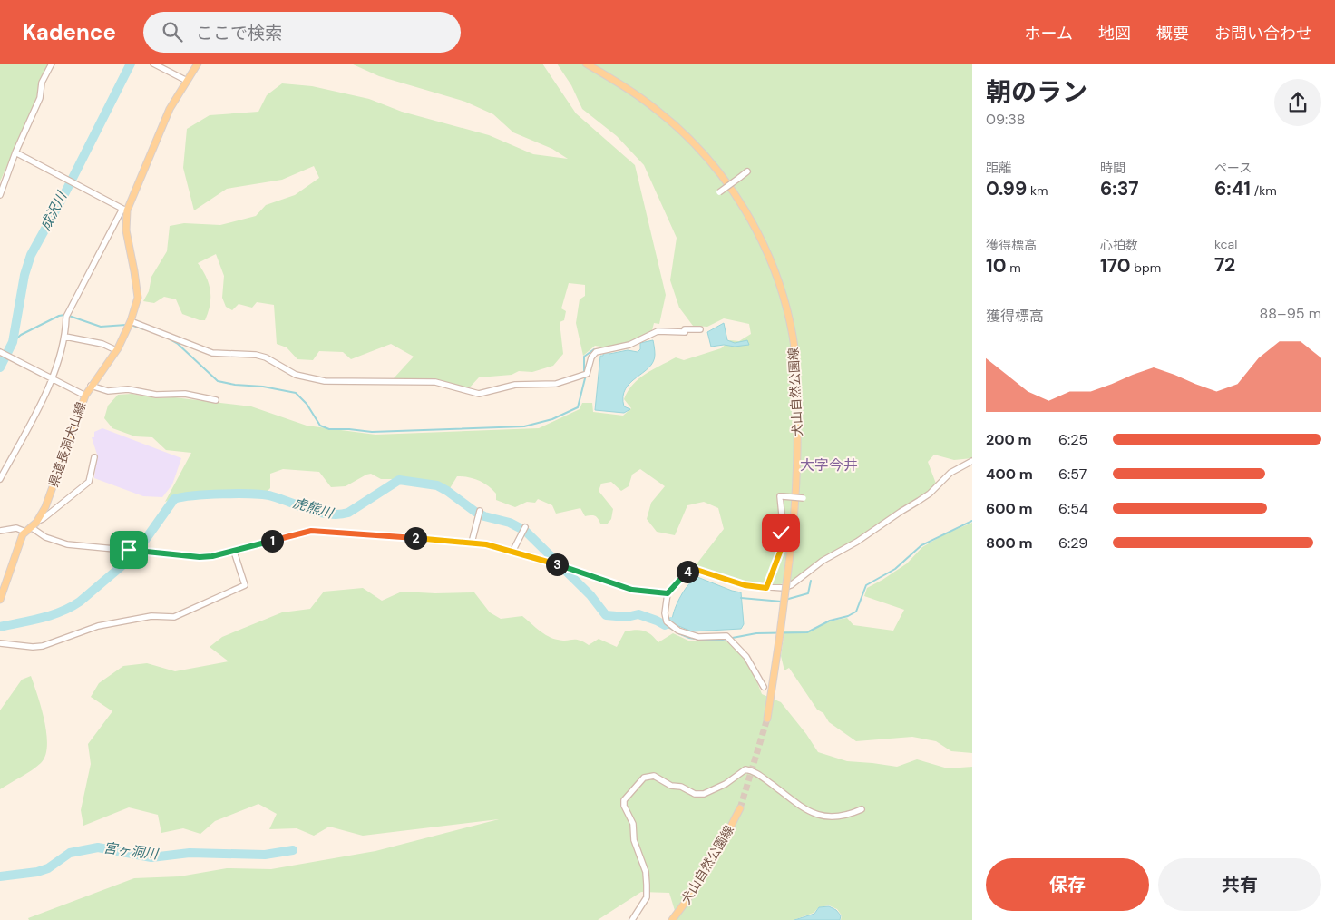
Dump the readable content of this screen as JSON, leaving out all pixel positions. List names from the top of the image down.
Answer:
{
  "streets": {
    "main road": ["犬山自然公園線", "県道長洞犬山線"]
  },
  "districts": ["大字今井"],
  "water": ["成沢川", "虎熊川", "宮ヶ洞川"],
  "page": {
    "header": "Kadence",
    "search": "ここで検索",
    "nav": [
      "ホーム",
      "地図",
      "概要",
      "お問い合わせ"
    ],
    "heading": ["朝のラン", "09:38"],
    "stats": [
      ["距離", "0.99 km"],
      ["時間", "6:37"],
      ["ペース", "6:41 /km"],
      ["獲得標高", "10 m"],
      ["心拍数", "170 bpm"],
      ["kcal", "72"]
    ],
    "chart": ["獲得標高", "88–95 m"],
    "list": [
      {
        "name": "200 m",
        "note": "6:25"
      },
      {
        "name": "400 m",
        "note": "6:57"
      },
      {
        "name": "600 m",
        "note": "6:54"
      },
      {
        "name": "800 m",
        "note": "6:29"
      }
    ],
    "pins": [
      "2",
      "1",
      "3",
      "4"
    ],
    "buttons": ["保存", "共有"]
  }
}
